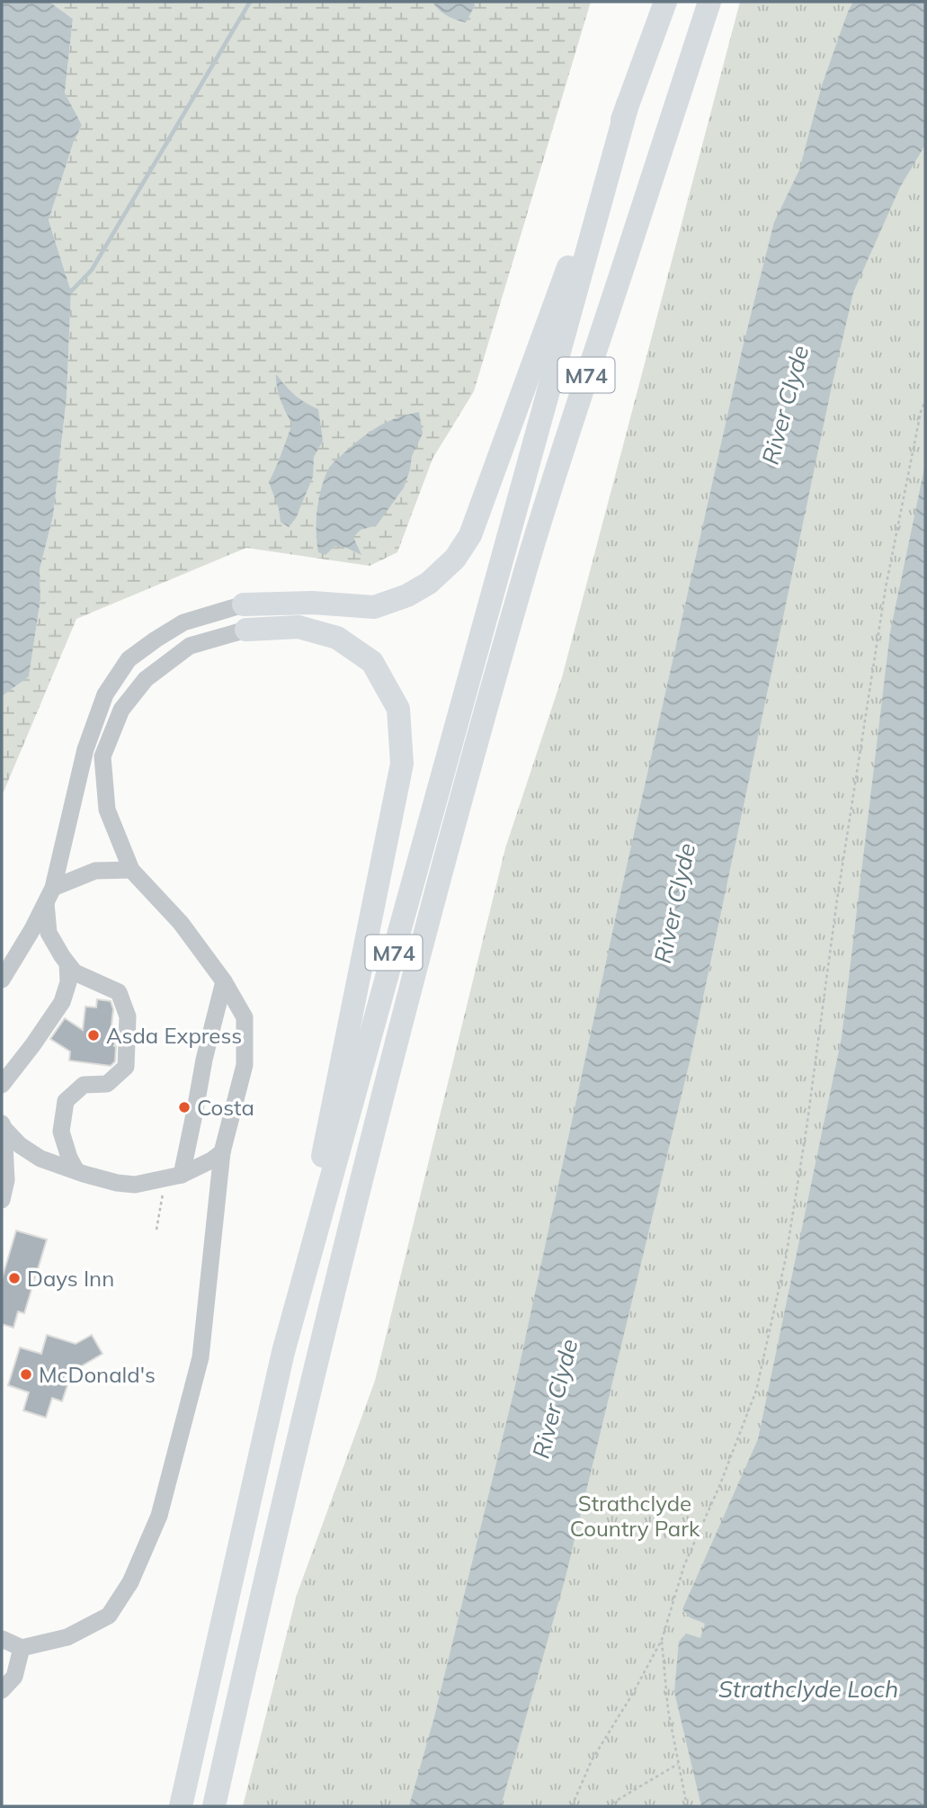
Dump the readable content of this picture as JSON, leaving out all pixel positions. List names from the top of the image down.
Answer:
{
  "streets": {
    "highway": ["M74"]
  },
  "water": ["River Clyde", "Strathclyde Loch"],
  "parks": ["Strathclyde Country Park"],
  "places": [
    "Asda Express",
    "Costa",
    "Days Inn",
    "McDonald's"
  ]
}
